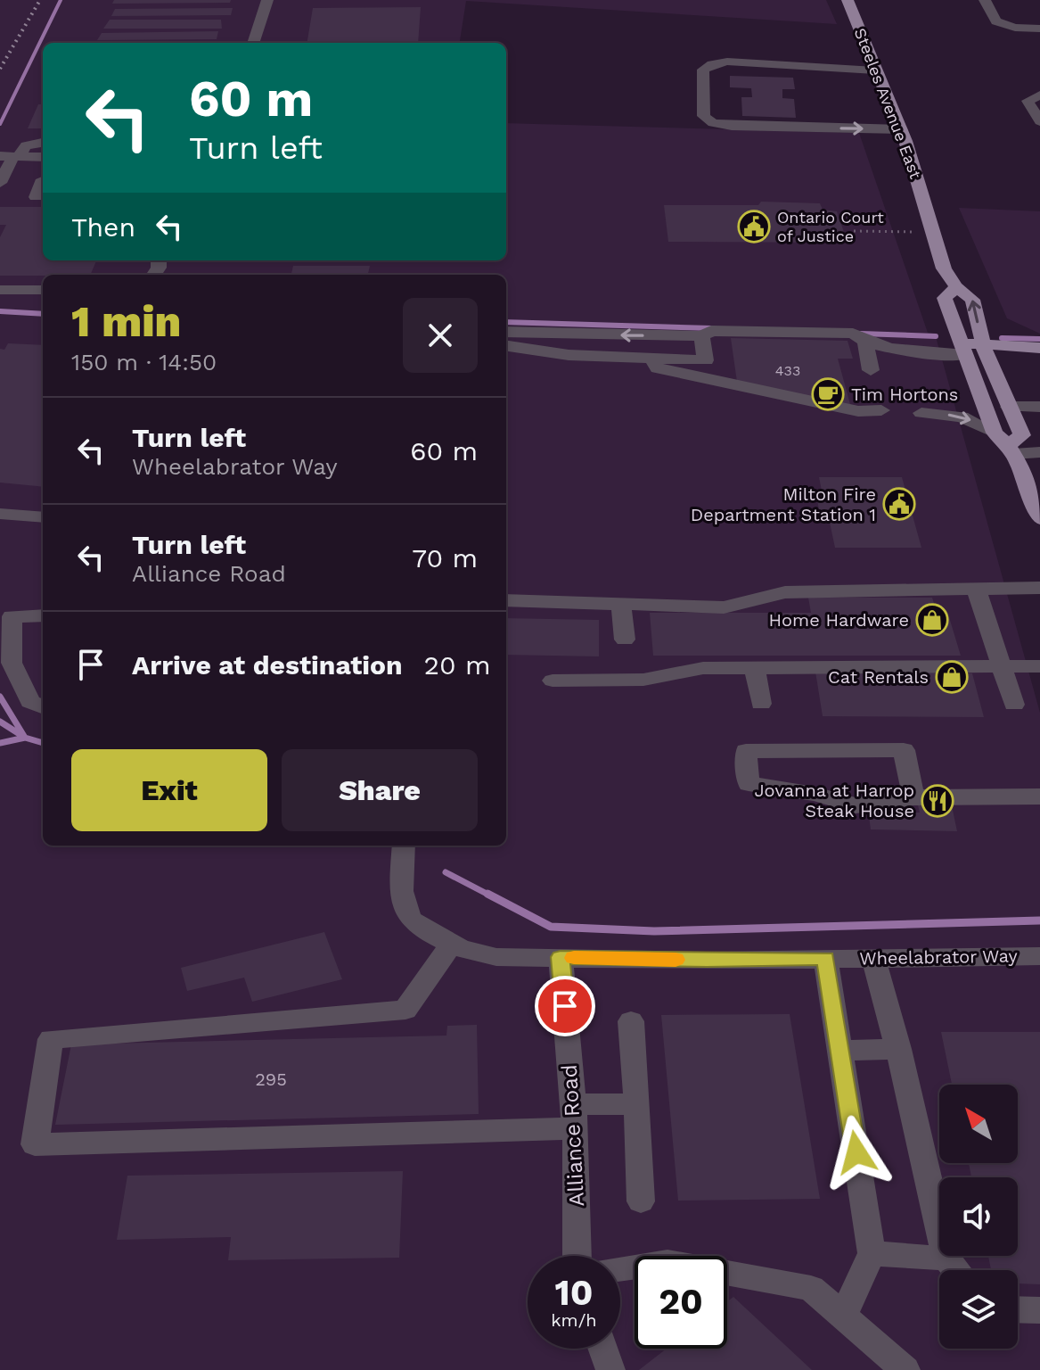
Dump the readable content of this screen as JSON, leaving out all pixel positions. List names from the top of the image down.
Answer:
{
  "streets": {
    "main road": ["Steeles Avenue East"],
    "street": ["Wheelabrator Way", "Alliance Road"]
  },
  "crossings": [
    ["Wheelabrator Way", "Alliance Road"]
  ],
  "places": {
    "public building": ["Ontario Court of Justice", "Milton Fire Department Station 1"],
    "cafe": ["Tim Hortons"],
    "shop": ["Home Hardware", "Cat Rentals"],
    "restaurant": ["Jovanna at Harrop Steak House"]
  },
  "house_numbers": ["433", "295"],
  "north": "top left",
  "page": {
    "turn": ["60 m", "Turn left"],
    "then": "Then",
    "heading": ["1 min", "150 m · 14:50"],
    "list": [
      {
        "name": "Turn left",
        "note": "Wheelabrator Way",
        "value": "60 m"
      },
      {
        "name": "Turn left",
        "note": "Alliance Road",
        "value": "70 m"
      },
      {
        "name": "Arrive at destination",
        "value": "20 m"
      }
    ],
    "buttons": ["Exit", "Share"],
    "speed": "10 km/h",
    "limit": "20"
  }
}
